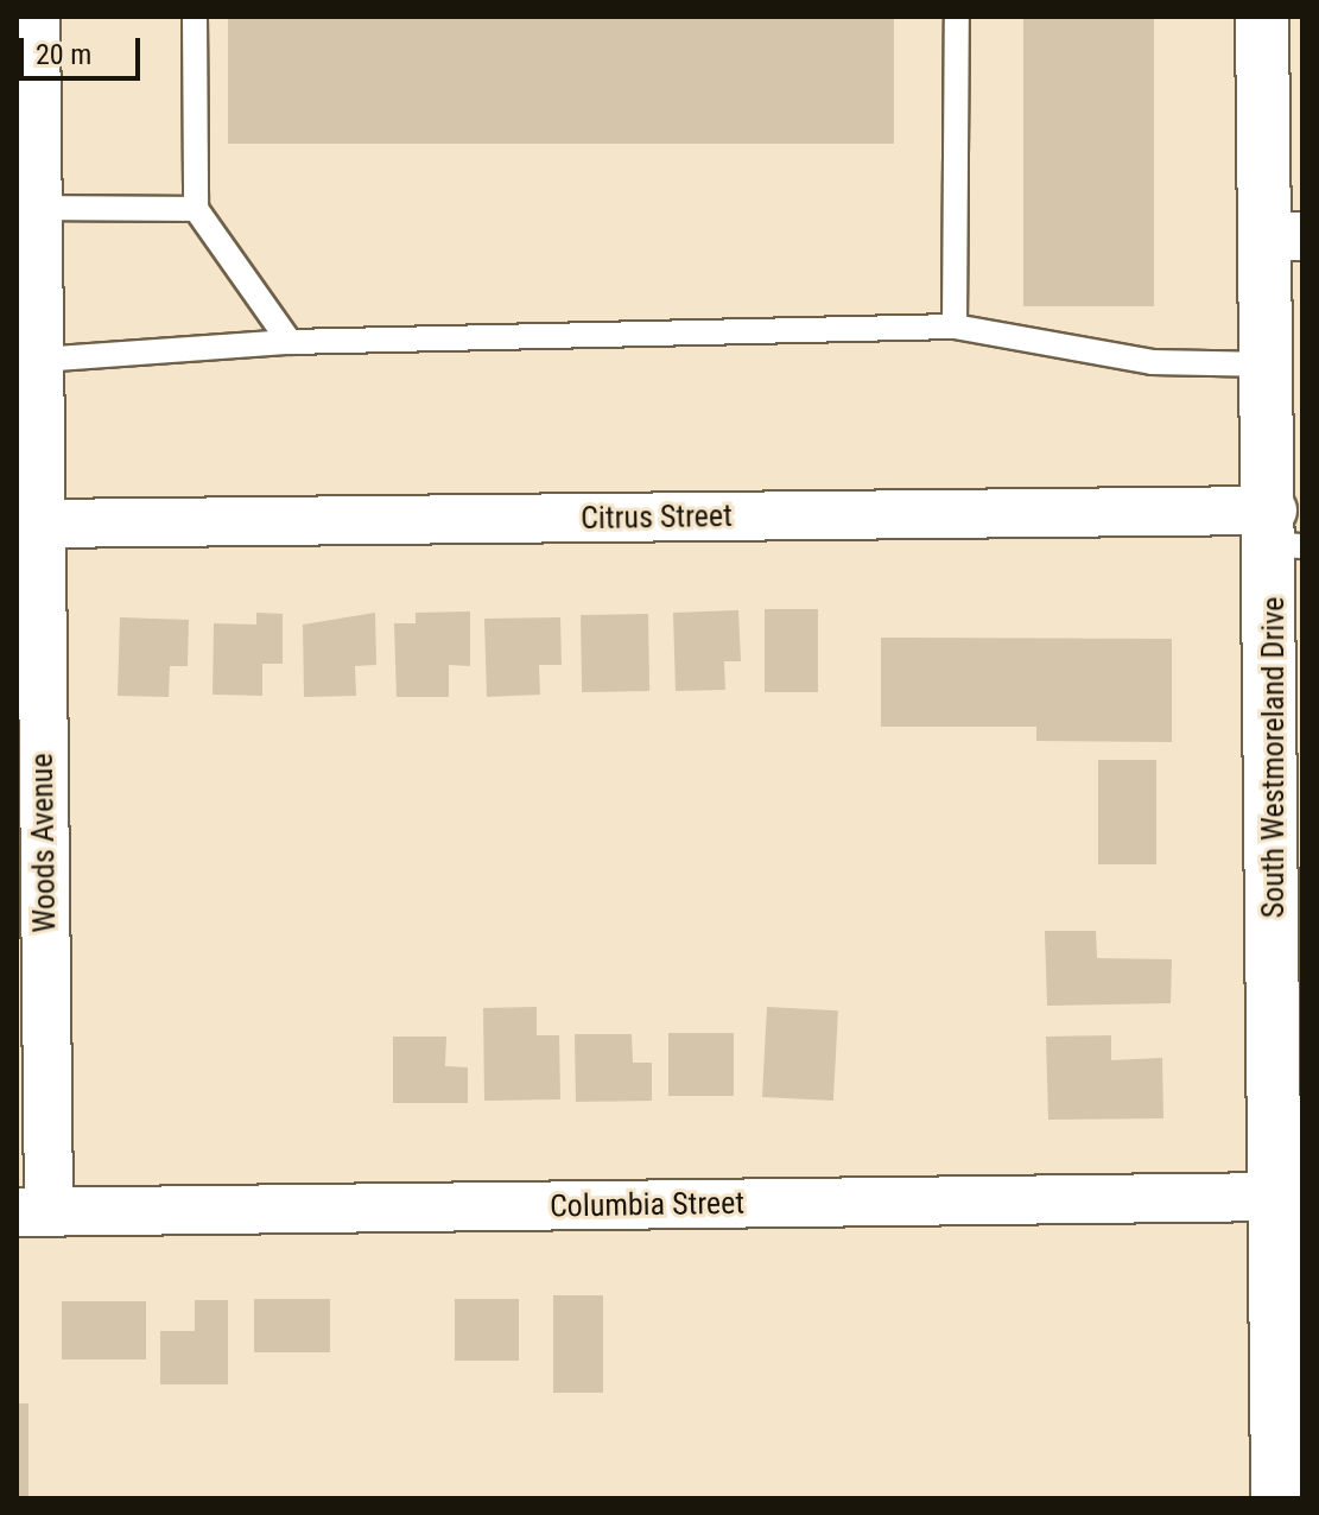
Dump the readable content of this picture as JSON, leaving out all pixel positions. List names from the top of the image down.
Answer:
{
  "streets": {
    "street": [
      "Citrus Street",
      "South Westmoreland Drive",
      "Woods Avenue",
      "Columbia Street"
    ]
  },
  "crossings": [
    ["Citrus Street", "South Westmoreland Drive"],
    ["Citrus Street", "Woods Avenue"],
    ["South Westmoreland Drive", "Columbia Street"],
    ["Woods Avenue", "Columbia Street"]
  ],
  "scale_bar": "20 m"
}
